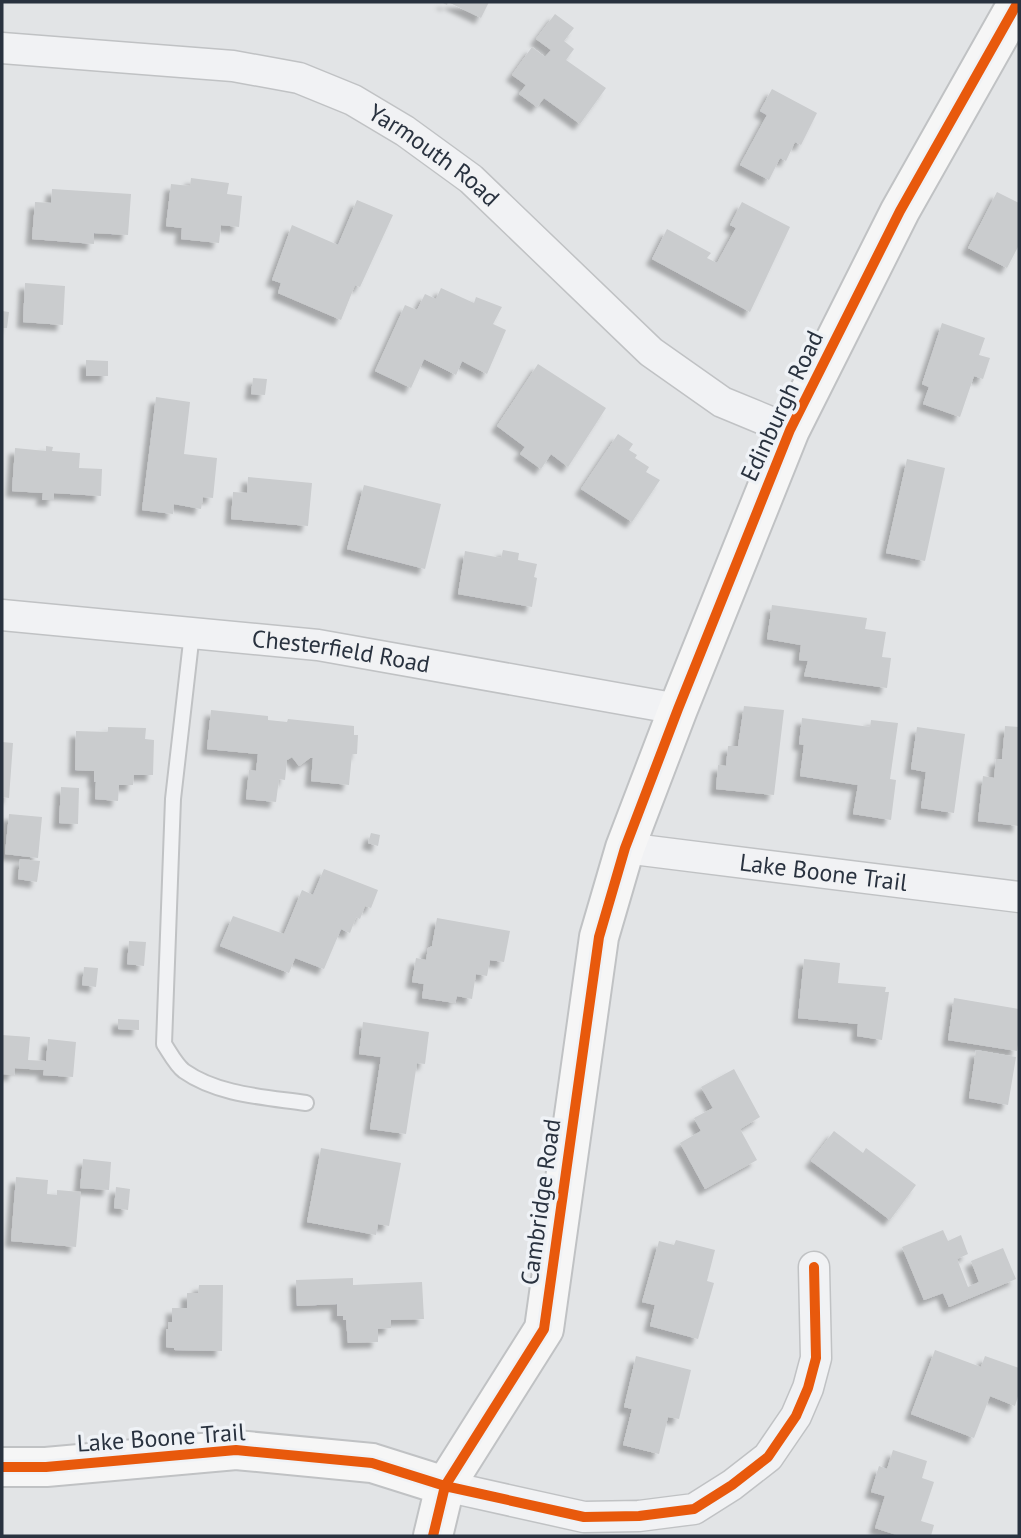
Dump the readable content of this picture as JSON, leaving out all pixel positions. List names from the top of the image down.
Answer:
{
  "streets": {
    "street": [
      "Yarmouth Road",
      "Edinburgh Road",
      "Chesterfield Road",
      "Lake Boone Trail",
      "Cambridge Road"
    ]
  },
  "crossings": [
    ["Yarmouth Road", "Edinburgh Road"],
    ["Edinburgh Road", "Chesterfield Road"],
    ["Edinburgh Road", "Lake Boone Trail"],
    ["Edinburgh Road", "Cambridge Road"],
    ["Lake Boone Trail", "Cambridge Road"]
  ]
}
